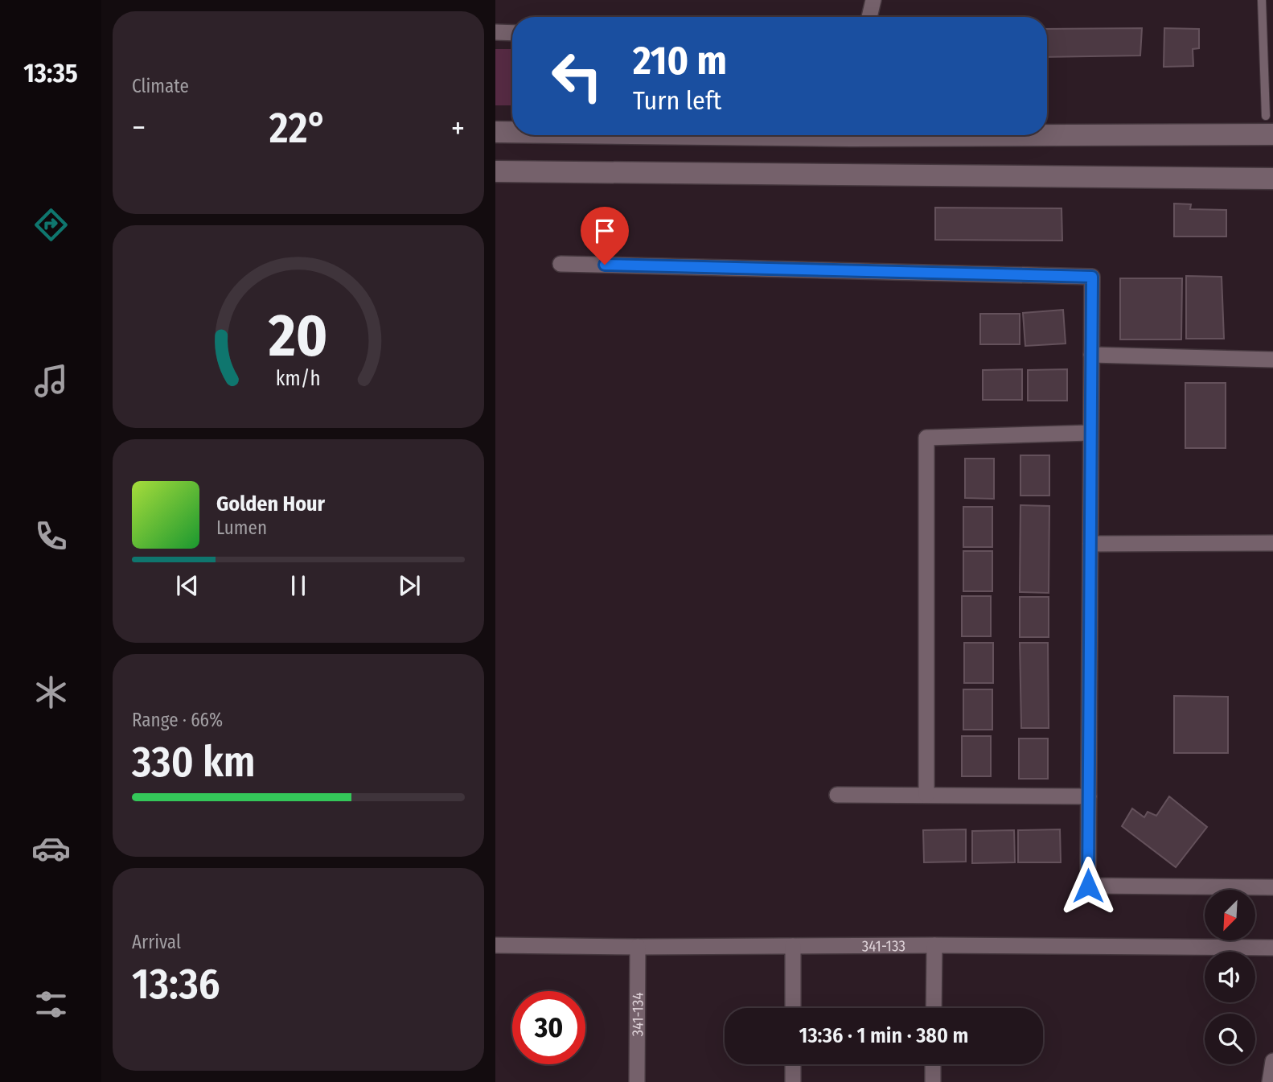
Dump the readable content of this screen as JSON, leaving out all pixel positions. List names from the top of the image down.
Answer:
{
  "streets": {
    "street": ["341-133", "341-134"]
  },
  "crossings": [
    ["341-133", "341-134"]
  ],
  "north": "bottom left",
  "page": {
    "tabs": "13:35",
    "tile": [
      "Climate",
      ["Range · 66%", "330 km"],
      ["Arrival", "13:36"]
    ],
    "turn": ["210 m", "Turn left"],
    "heat": ["−", "22°", "+"],
    "song": ["Golden Hour", "Lumen"],
    "limit": "30",
    "trip": "13:36 · 1 min · 380 m",
    "gauge": ["20", "km/h"]
  }
}
